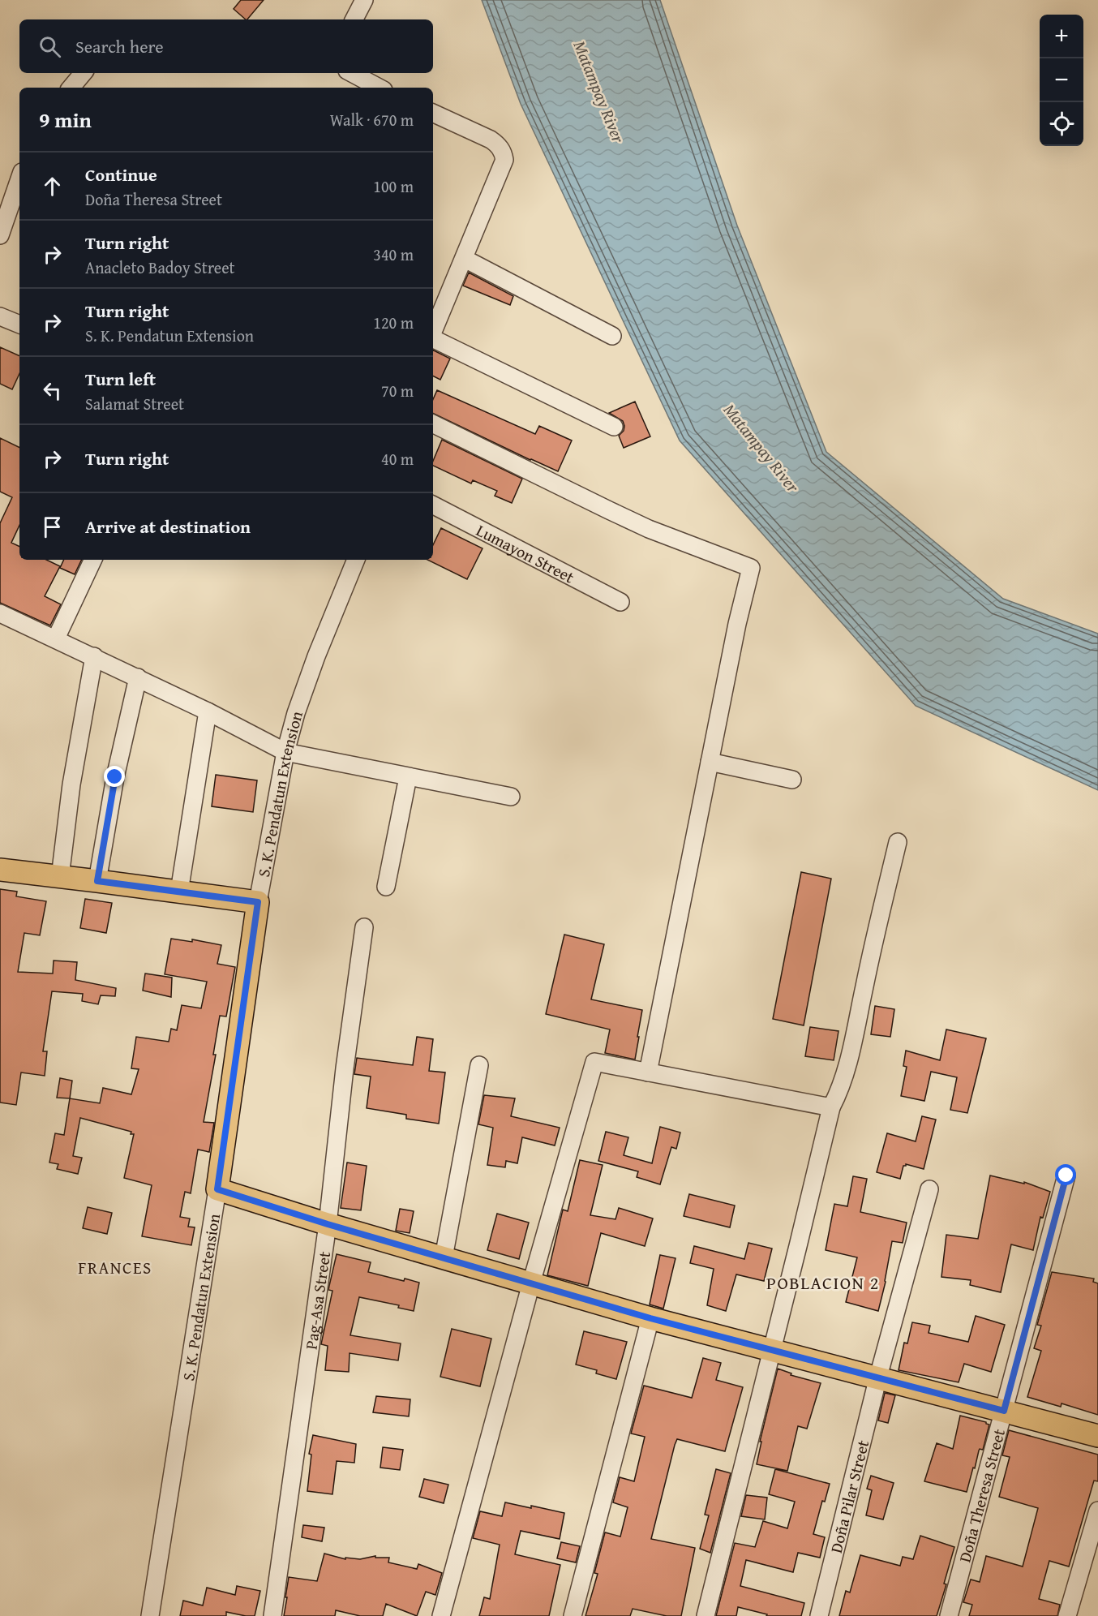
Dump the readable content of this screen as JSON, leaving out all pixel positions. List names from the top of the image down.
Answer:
{
  "streets": {
    "main road": ["S. K. Pendatun Extension"],
    "street": [
      "Lumayon Street",
      "Pag-Asa Street",
      "Doña Theresa Street",
      "Doña Pilar Street"
    ]
  },
  "districts": ["FRANCES", "POBLACION 2"],
  "water": ["Matampay River"],
  "page": {
    "map_buttons": ["+", "−"],
    "search": "Search here",
    "heading": ["9 min", "Walk · 670 m"],
    "list": [
      ["Continue", "Doña Theresa Street", "100 m"],
      ["Turn right", "Anacleto Badoy Street", "340 m"],
      ["Turn right", "S. K. Pendatun Extension", "120 m"],
      ["Turn left", "Salamat Street", "70 m"],
      ["Turn right", "40 m"],
      "Arrive at destination"
    ]
  }
}
